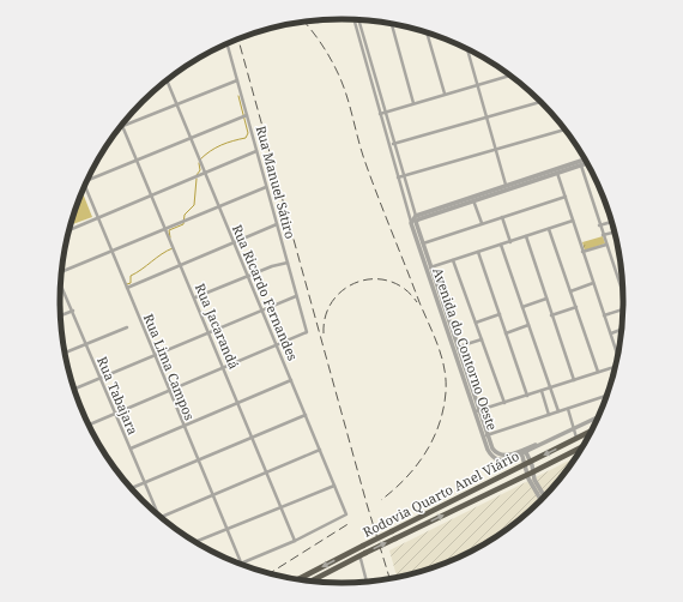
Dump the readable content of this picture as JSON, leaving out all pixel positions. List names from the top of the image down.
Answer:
{
  "streets": {
    "highway": ["Rodovia Quarto Anel Viário"],
    "street": [
      "Rua Manuel Sátiro",
      "Rua Ricardo Fernandes",
      "Rua Jacarandá",
      "Avenida do Contorno Oeste",
      "Rua Lima Campos",
      "Rua Tabajara"
    ]
  },
  "crossings": [
    ["Rua Manuel Sátiro", "Rua Ricardo Fernandes"],
    ["Rua Ricardo Fernandes", "Rua Jacarandá"]
  ]
}
